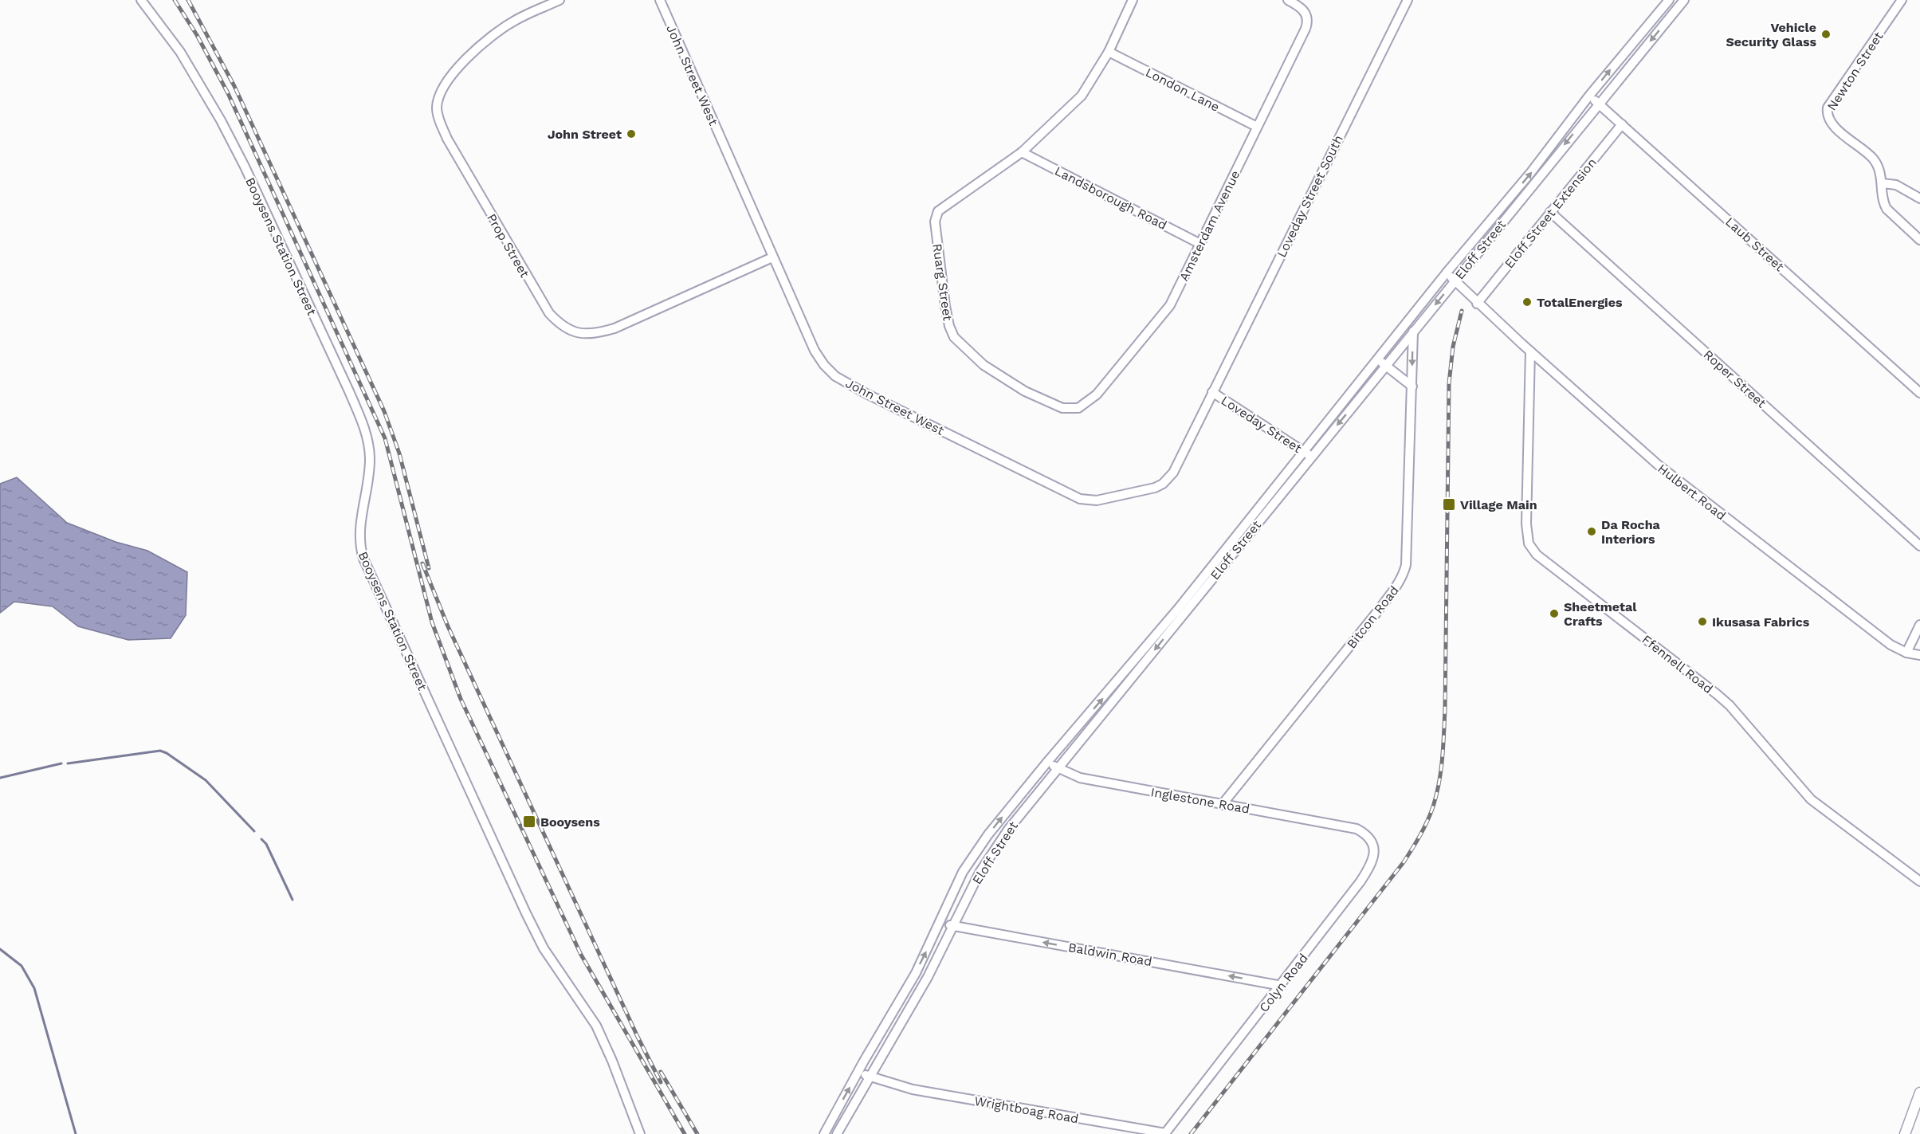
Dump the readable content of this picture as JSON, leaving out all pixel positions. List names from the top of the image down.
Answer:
{
  "streets": {
    "street": [
      "Newton Street",
      "John Street West",
      "London Lane",
      "Loveday Street South",
      "Landsborough Road",
      "Eloff Street Extension",
      "Amsterdam Avenue",
      "Laub Street",
      "Prop Street",
      "Booysens Station Street",
      "Eloff Street",
      "Ruarg Street",
      "Roper Street",
      "Loveday Street",
      "Hulbert Road",
      "Bitcon Road",
      "Ffennell Road",
      "Inglestone Road",
      "Baldwin Road",
      "Colyn Road",
      "Wrightboag Road"
    ]
  },
  "crossings": [
    ["John Street West", "Loveday Street South"],
    ["John Street West", "Prop Street"],
    ["John Street West", "Loveday Street"],
    ["London Lane", "Amsterdam Avenue"],
    ["Loveday Street South", "Loveday Street"],
    ["Landsborough Road", "Amsterdam Avenue"],
    ["Landsborough Road", "Ruarg Street"],
    ["Eloff Street Extension", "Laub Street"],
    ["Eloff Street Extension", "Roper Street"],
    ["Eloff Street Extension", "Hulbert Road"],
    ["Amsterdam Avenue", "Ruarg Street"],
    ["Laub Street", "Eloff Street"],
    ["Eloff Street", "Loveday Street"],
    ["Eloff Street", "Hulbert Road"],
    ["Eloff Street", "Bitcon Road"],
    ["Eloff Street", "Inglestone Road"],
    ["Eloff Street", "Baldwin Road"],
    ["Eloff Street", "Wrightboag Road"],
    ["Hulbert Road", "Ffennell Road"],
    ["Bitcon Road", "Inglestone Road"],
    ["Inglestone Road", "Colyn Road"],
    ["Baldwin Road", "Colyn Road"],
    ["Colyn Road", "Wrightboag Road"]
  ],
  "one_way": ["Baldwin Road"],
  "places": {
    "other": [
      "Vehicle Security Glass",
      "John Street",
      "TotalEnergies",
      "Da Rocha Interiors",
      "Sheetmetal Crafts",
      "Ikusasa Fabrics"
    ],
    "transit": ["Village Main", "Booysens"]
  }
}
